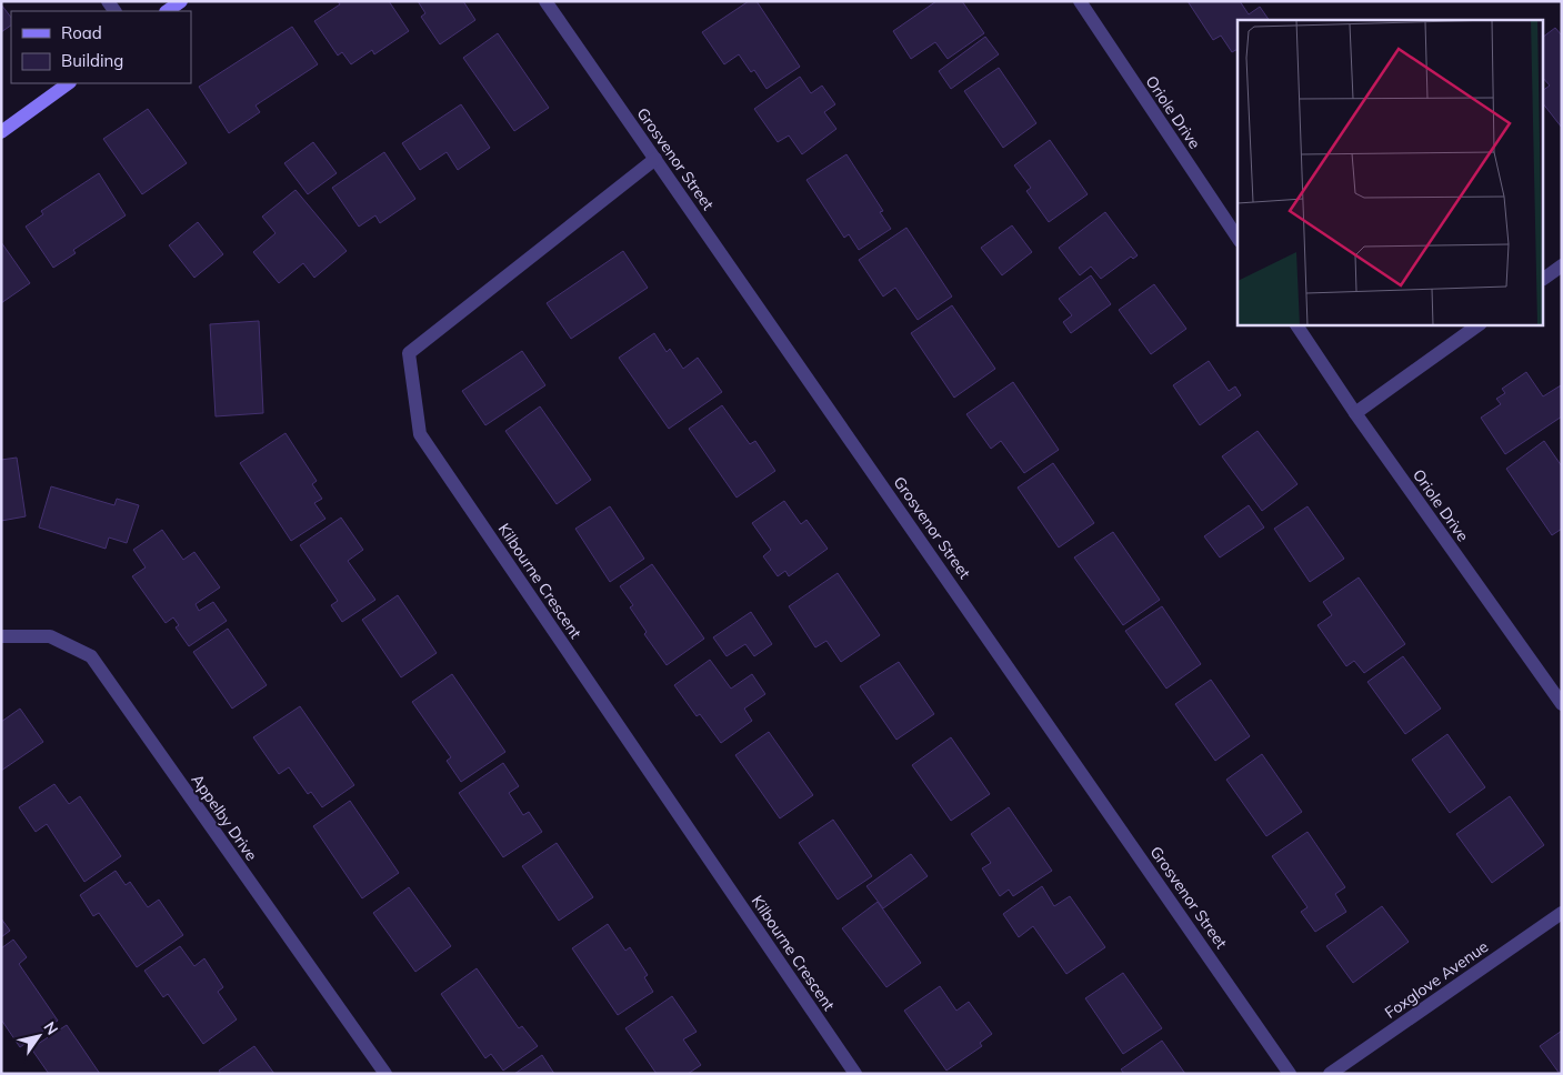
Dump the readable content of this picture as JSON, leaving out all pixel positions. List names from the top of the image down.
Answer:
{
  "streets": {
    "street": [
      "Oriole Drive",
      "Grosvenor Street",
      "Kilbourne Crescent",
      "Appelby Drive",
      "Foxglove Avenue"
    ]
  },
  "crossings": [
    ["Grosvenor Street", "Kilbourne Crescent"]
  ],
  "legend": ["Road", "Building"],
  "north": "top right"
}
